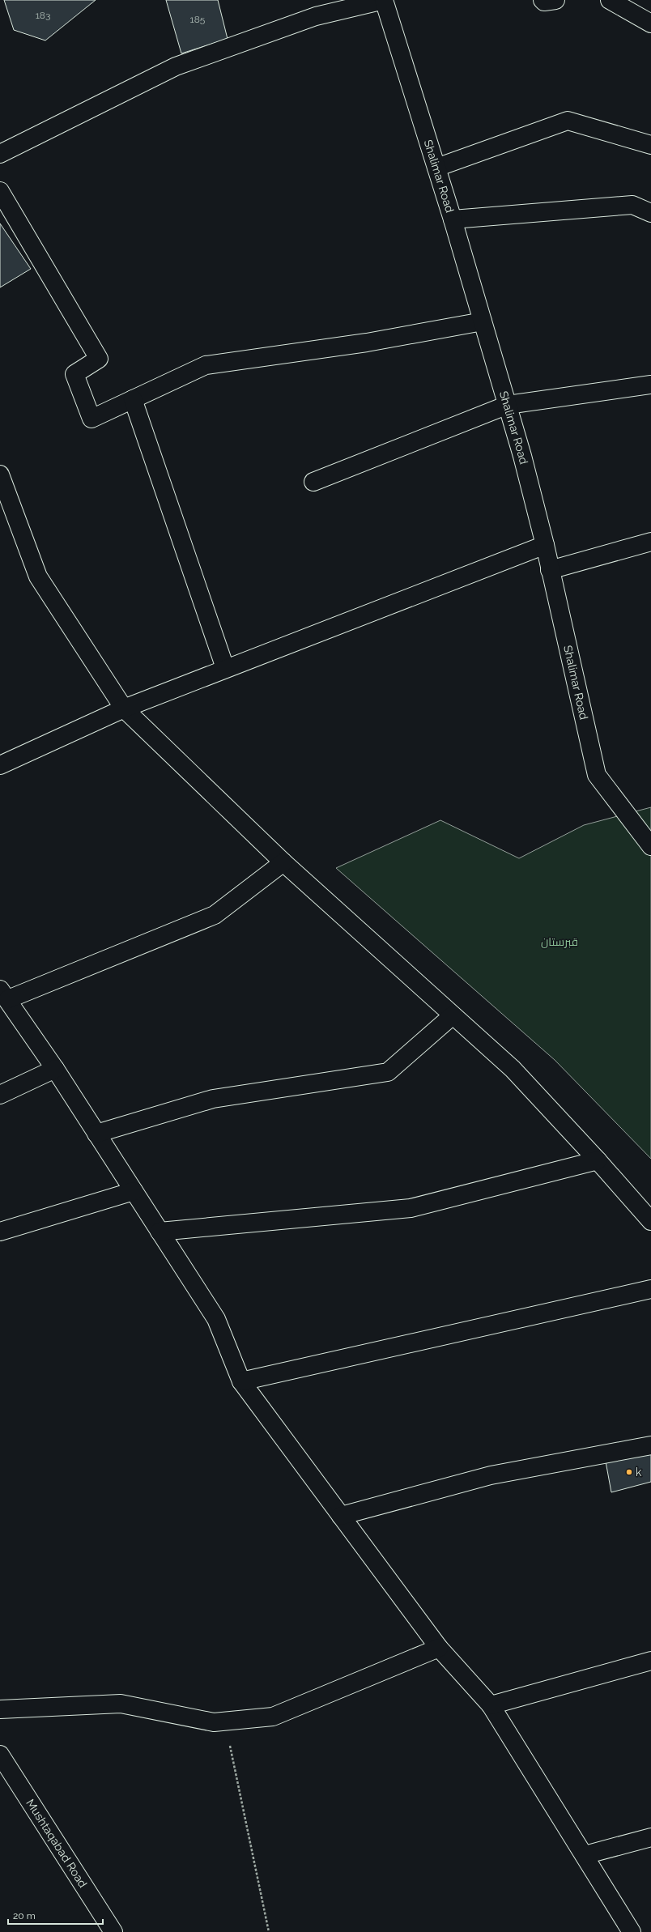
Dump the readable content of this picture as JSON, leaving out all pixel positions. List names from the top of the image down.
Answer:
{
  "streets": {
    "street": ["Shalimar Road", "Mushtaqabad Road"]
  },
  "parks": ["قبرستان"],
  "places": ["k"],
  "house_numbers": ["183", "185"],
  "scale_bar": "20 m"
}
